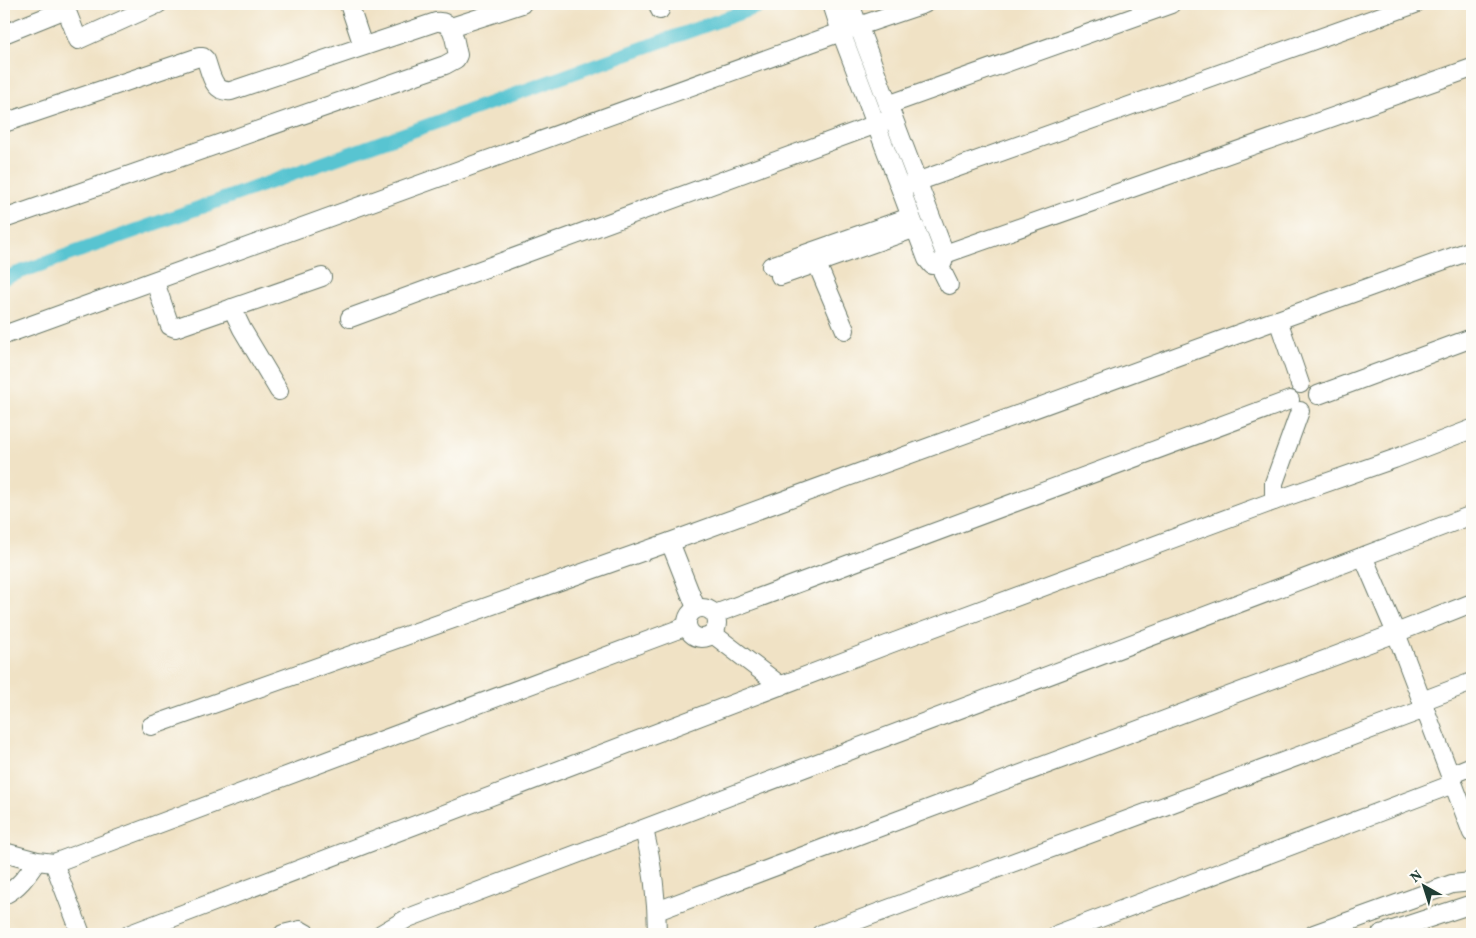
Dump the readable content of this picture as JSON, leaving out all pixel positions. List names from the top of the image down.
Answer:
{
  "north": "top left"
}
